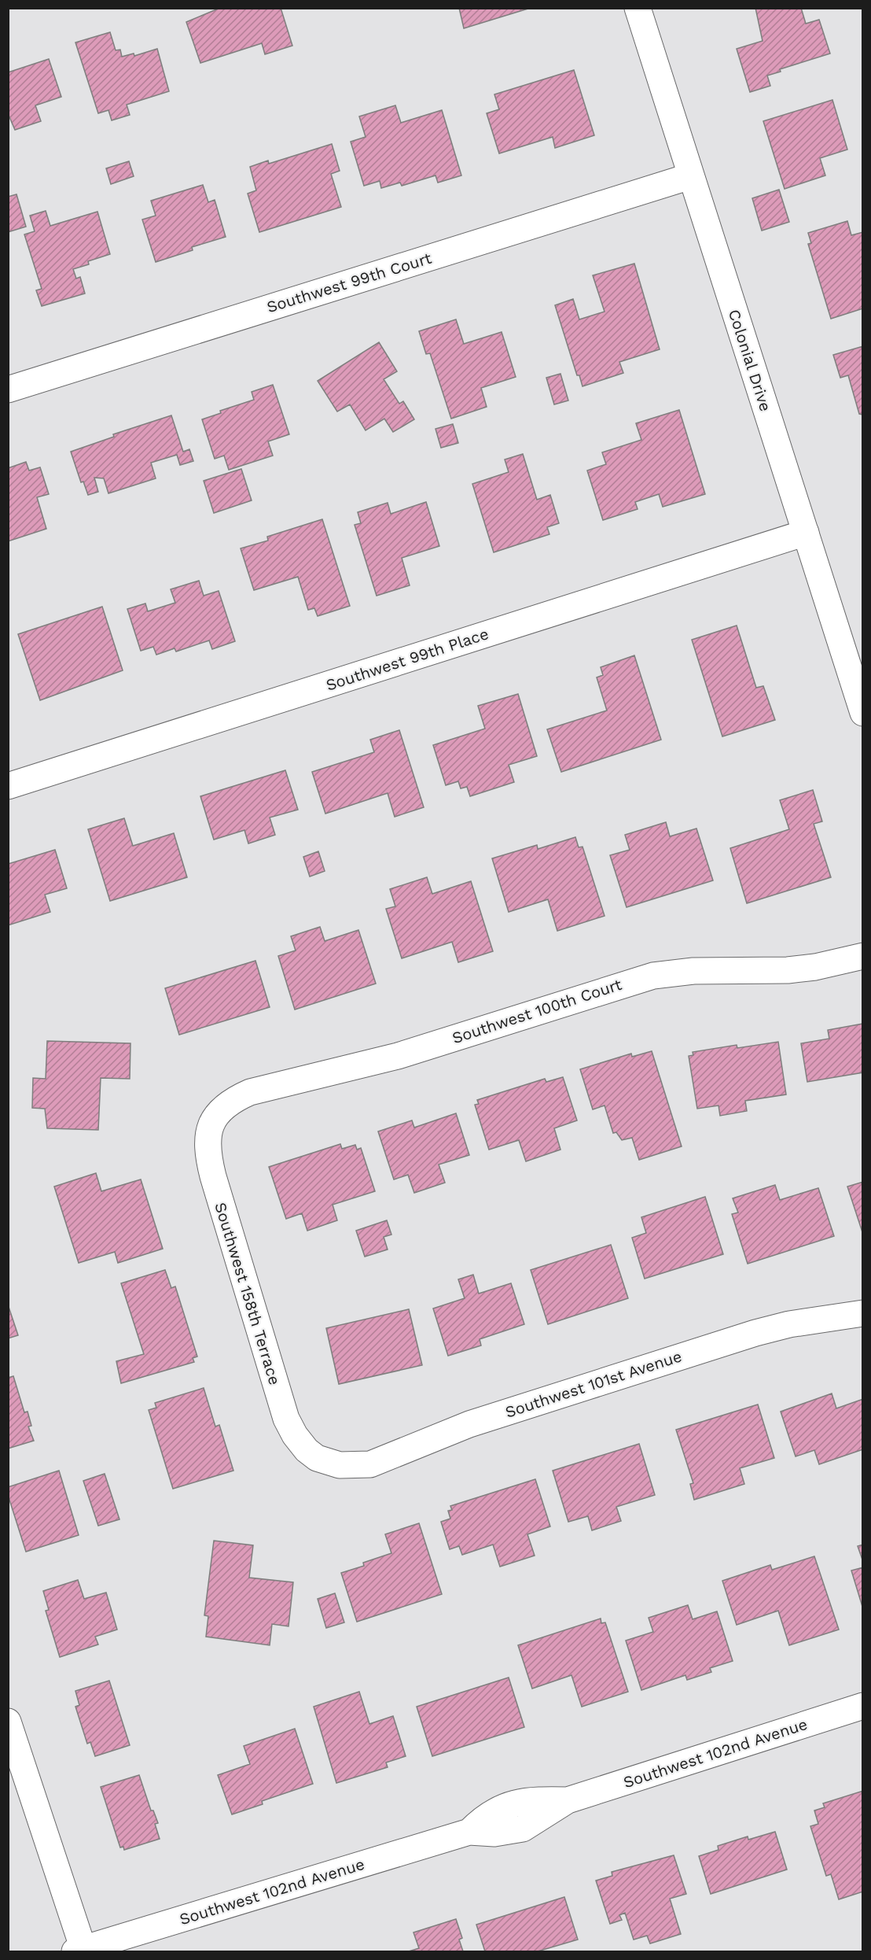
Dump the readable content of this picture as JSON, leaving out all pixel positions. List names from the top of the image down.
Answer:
{
  "streets": {
    "street": [
      "Southwest 99th Court",
      "Colonial Drive",
      "Southwest 99th Place",
      "Southwest 100th Court",
      "Southwest 158th Terrace",
      "Southwest 101st Avenue",
      "Southwest 102nd Avenue"
    ]
  },
  "crossings": [
    ["Southwest 99th Court", "Colonial Drive"],
    ["Colonial Drive", "Southwest 99th Place"],
    ["Southwest 100th Court", "Southwest 158th Terrace"],
    ["Southwest 158th Terrace", "Southwest 101st Avenue"]
  ]
}
